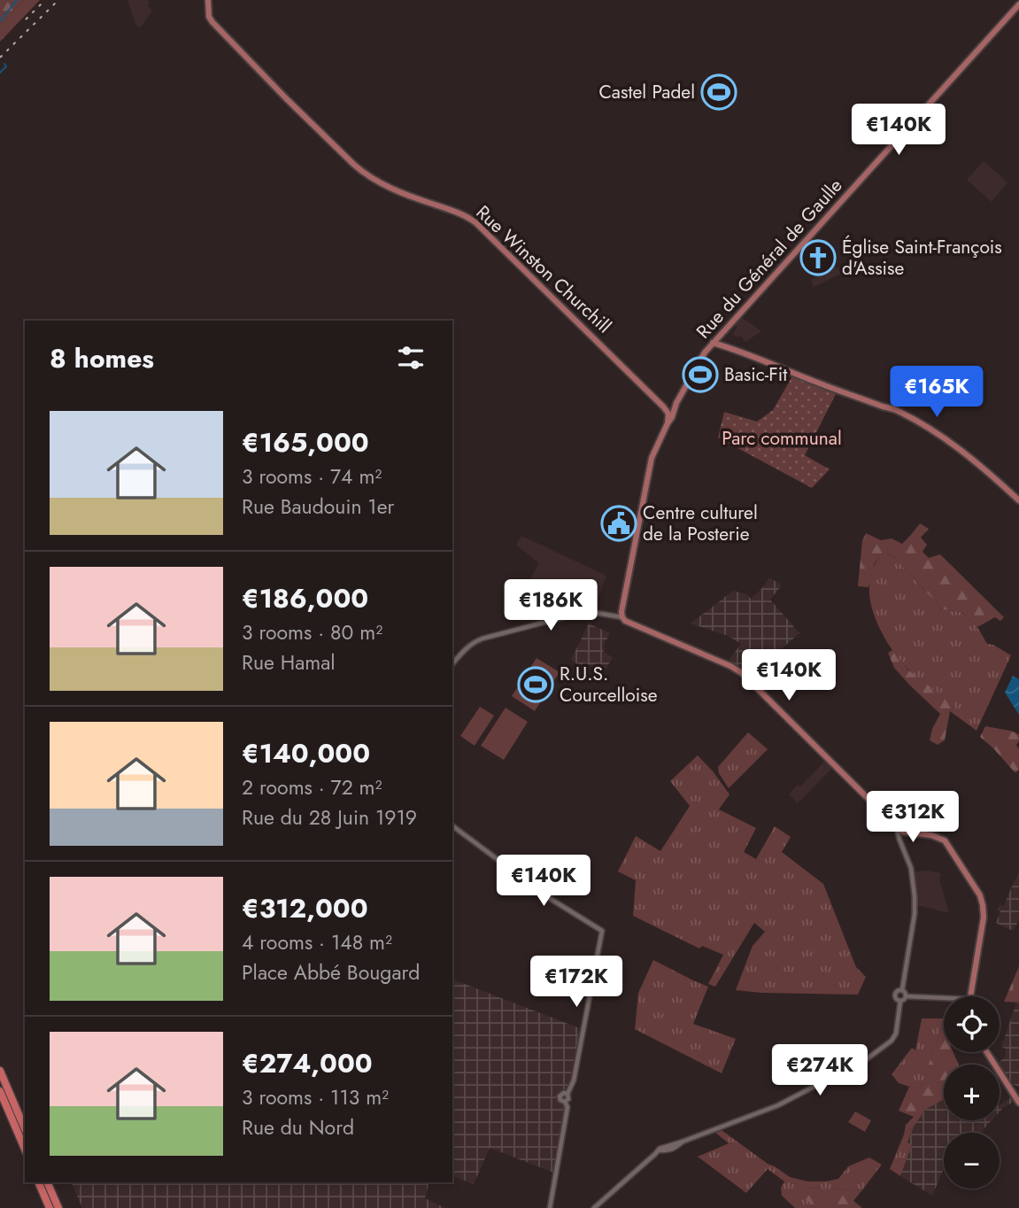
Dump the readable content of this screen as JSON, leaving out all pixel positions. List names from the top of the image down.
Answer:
{
  "streets": {
    "main road": ["Rue du Général de Gaulle", "Rue Winston Churchill"]
  },
  "crossings": [
    ["Rue du Général de Gaulle", "Rue Winston Churchill"]
  ],
  "parks": ["Parc communal"],
  "places": {
    "sports": ["Castel Padel", "Basic-Fit", "R.U.S. Courcelloise"],
    "church": ["Église Saint-François d'Assise"],
    "public building": ["Centre culturel de la Posterie"]
  },
  "page": {
    "price": [
      "€140K",
      "€165K",
      "€186K",
      "€140K",
      "€312K",
      "€140K",
      "€172K",
      "€274K"
    ],
    "heading": "8 homes",
    "list": [
      {
        "name": "€165,000",
        "note": "3 rooms · 74 m² · Rue Baudouin 1er"
      },
      {
        "name": "€186,000",
        "note": "3 rooms · 80 m² · Rue Hamal"
      },
      {
        "name": "€140,000",
        "note": "2 rooms · 72 m² · Rue du 28 Juin 1919"
      },
      {
        "name": "€312,000",
        "note": "4 rooms · 148 m² · Place Abbé Bougard"
      },
      {
        "name": "€274,000",
        "note": "3 rooms · 113 m² · Rue du Nord"
      }
    ],
    "map_buttons": ["+", "−"]
  }
}
